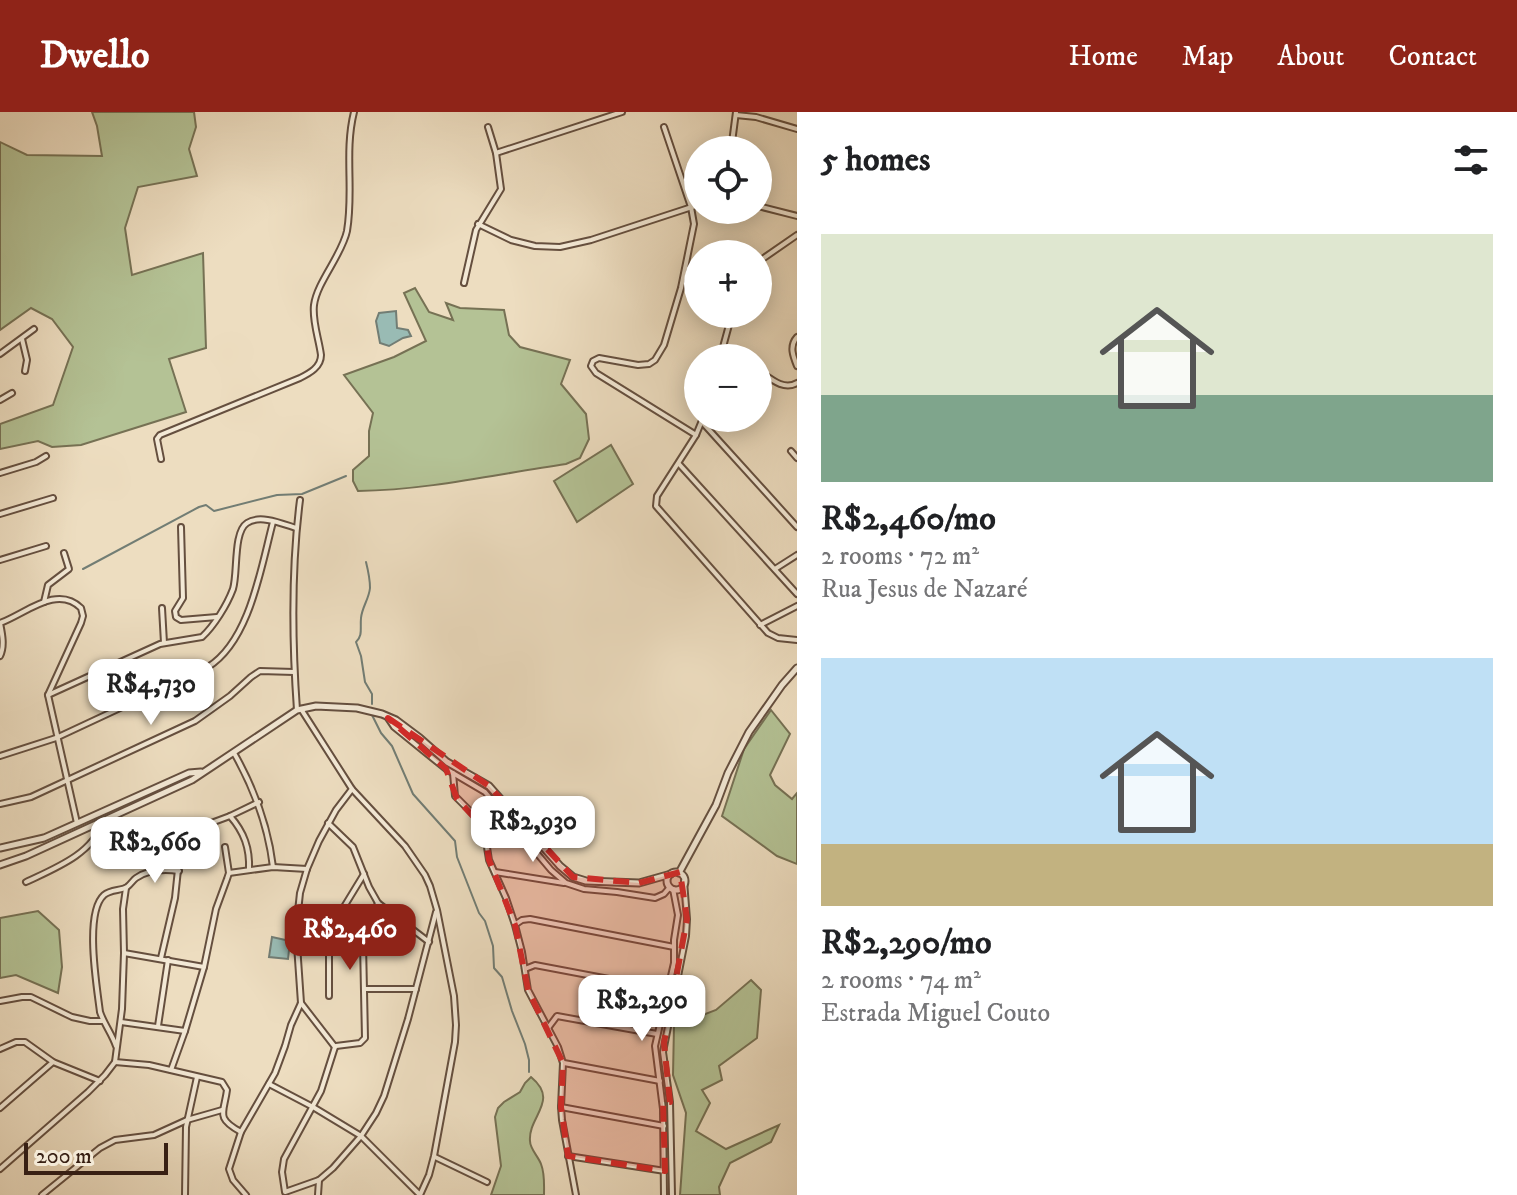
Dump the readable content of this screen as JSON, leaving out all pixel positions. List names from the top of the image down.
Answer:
{
  "scale_bar": "200 m",
  "page": {
    "header": "Dwello",
    "nav": [
      "Home",
      "Map",
      "About",
      "Contact"
    ],
    "heading": "5 homes",
    "map_buttons": ["+", "−"],
    "list": [
      {
        "name": "R$2,460/mo",
        "note": "2 rooms · 72 m² · Rua Jesus de Nazaré"
      },
      {
        "name": "R$2,290/mo",
        "note": "2 rooms · 74 m² · Estrada Miguel Couto"
      }
    ],
    "price": [
      "R$4,730",
      "R$2,930",
      "R$2,660",
      "R$2,460",
      "R$2,290"
    ],
    "scale": "200 m"
  }
}
